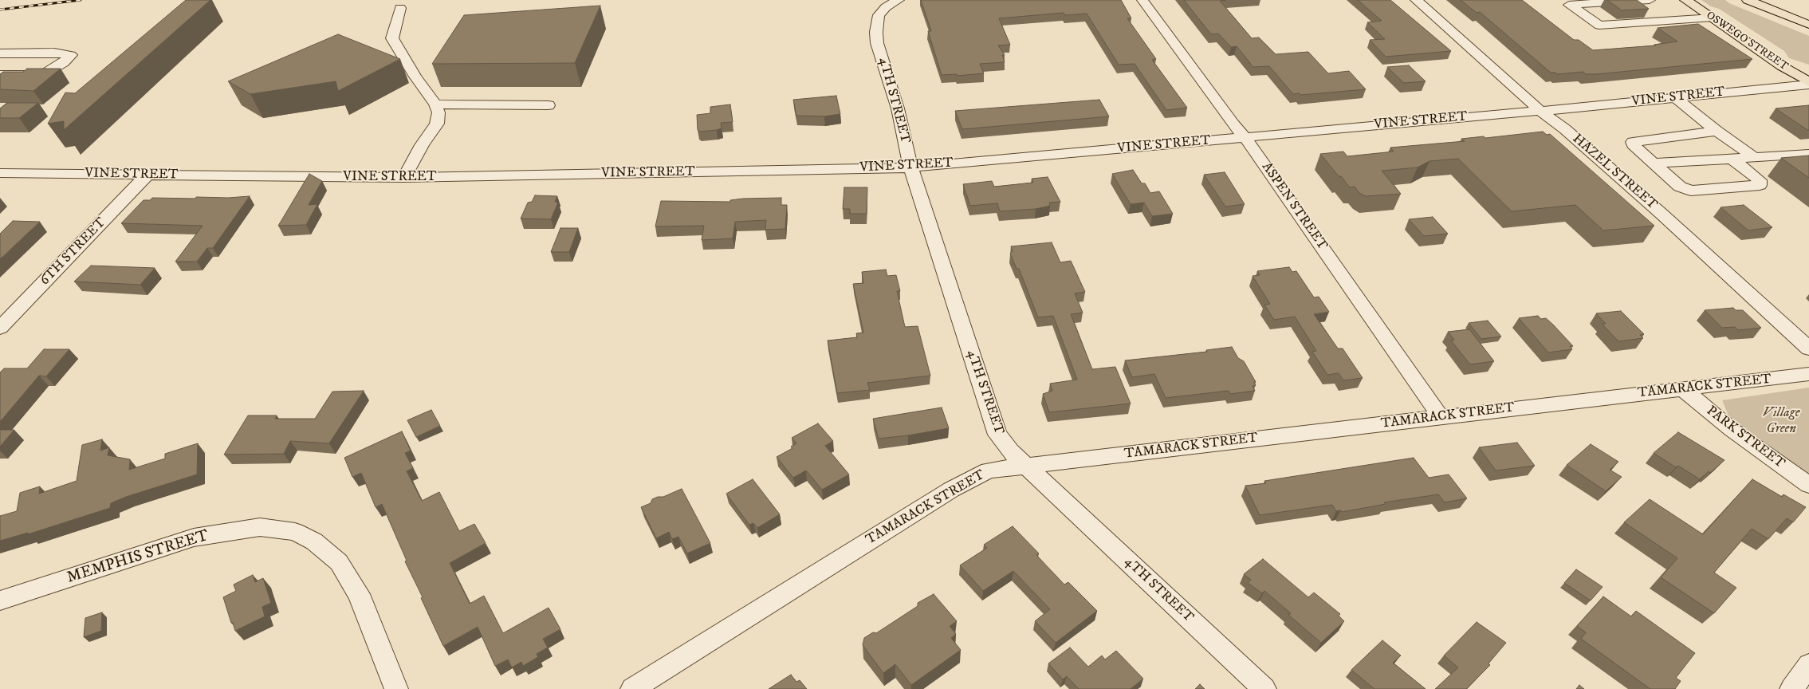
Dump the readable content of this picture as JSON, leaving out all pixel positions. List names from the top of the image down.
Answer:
{
  "streets": {
    "main road": ["OSWEGO STREET"],
    "street": [
      "VINE STREET",
      "4TH STREET",
      "HAZEL STREET",
      "ASPEN STREET",
      "6TH STREET",
      "TAMARACK STREET",
      "PARK STREET",
      "MEMPHIS STREET"
    ]
  },
  "crossings": [
    ["OSWEGO STREET", "VINE STREET"],
    ["VINE STREET", "4TH STREET"],
    ["VINE STREET", "HAZEL STREET"],
    ["VINE STREET", "ASPEN STREET"],
    ["VINE STREET", "6TH STREET"],
    ["4TH STREET", "TAMARACK STREET"],
    ["ASPEN STREET", "TAMARACK STREET"],
    ["TAMARACK STREET", "PARK STREET"]
  ],
  "parks": ["Village Green"]
}
